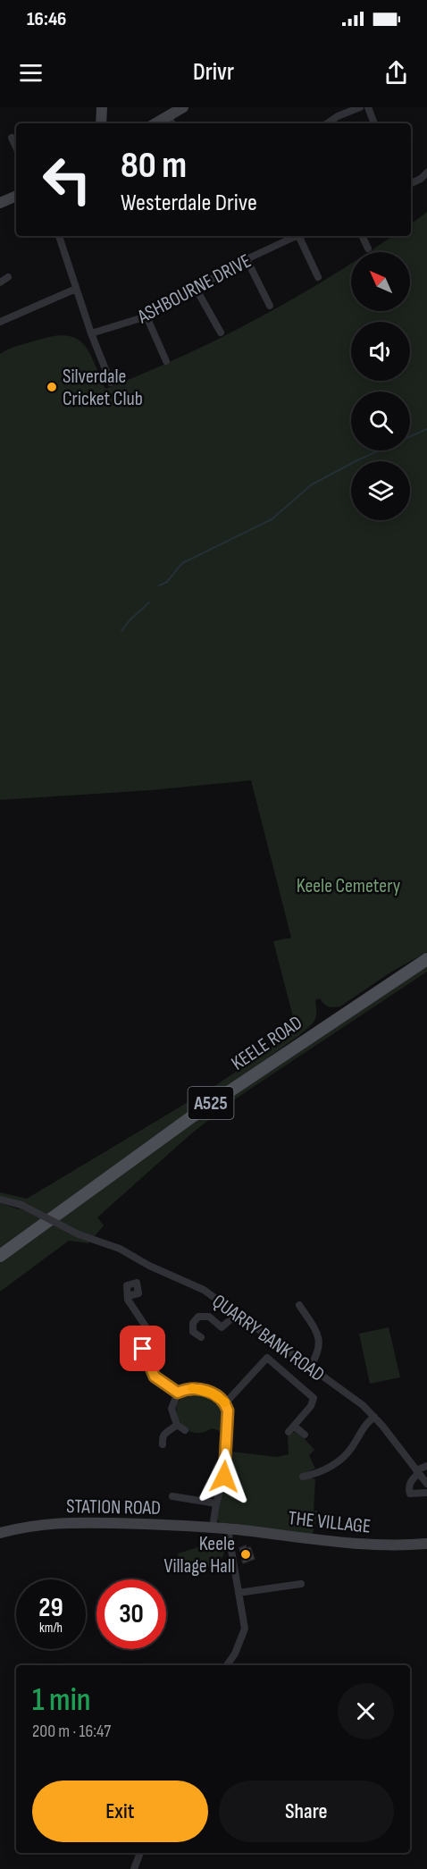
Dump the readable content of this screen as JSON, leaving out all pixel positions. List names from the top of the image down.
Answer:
{
  "streets": {
    "main road": ["KEELE ROAD", "A525"],
    "street": [
      "ASHBOURNE DRIVE",
      "QUARRY BANK ROAD",
      "STATION ROAD",
      "THE VILLAGE"
    ]
  },
  "crossings": [
    ["STATION ROAD", "THE VILLAGE"]
  ],
  "parks": ["Keele Cemetery"],
  "places": ["Silverdale Cricket Club", "Keele Village Hall"],
  "north": "top left",
  "page": {
    "status": "16:46",
    "header": "Drivr",
    "turn": ["80 m", "Westerdale Drive"],
    "speed": "29 km/h",
    "limit": "30",
    "heading": ["1 min", "200 m · 16:47"],
    "buttons": ["Exit", "Share"]
  }
}
